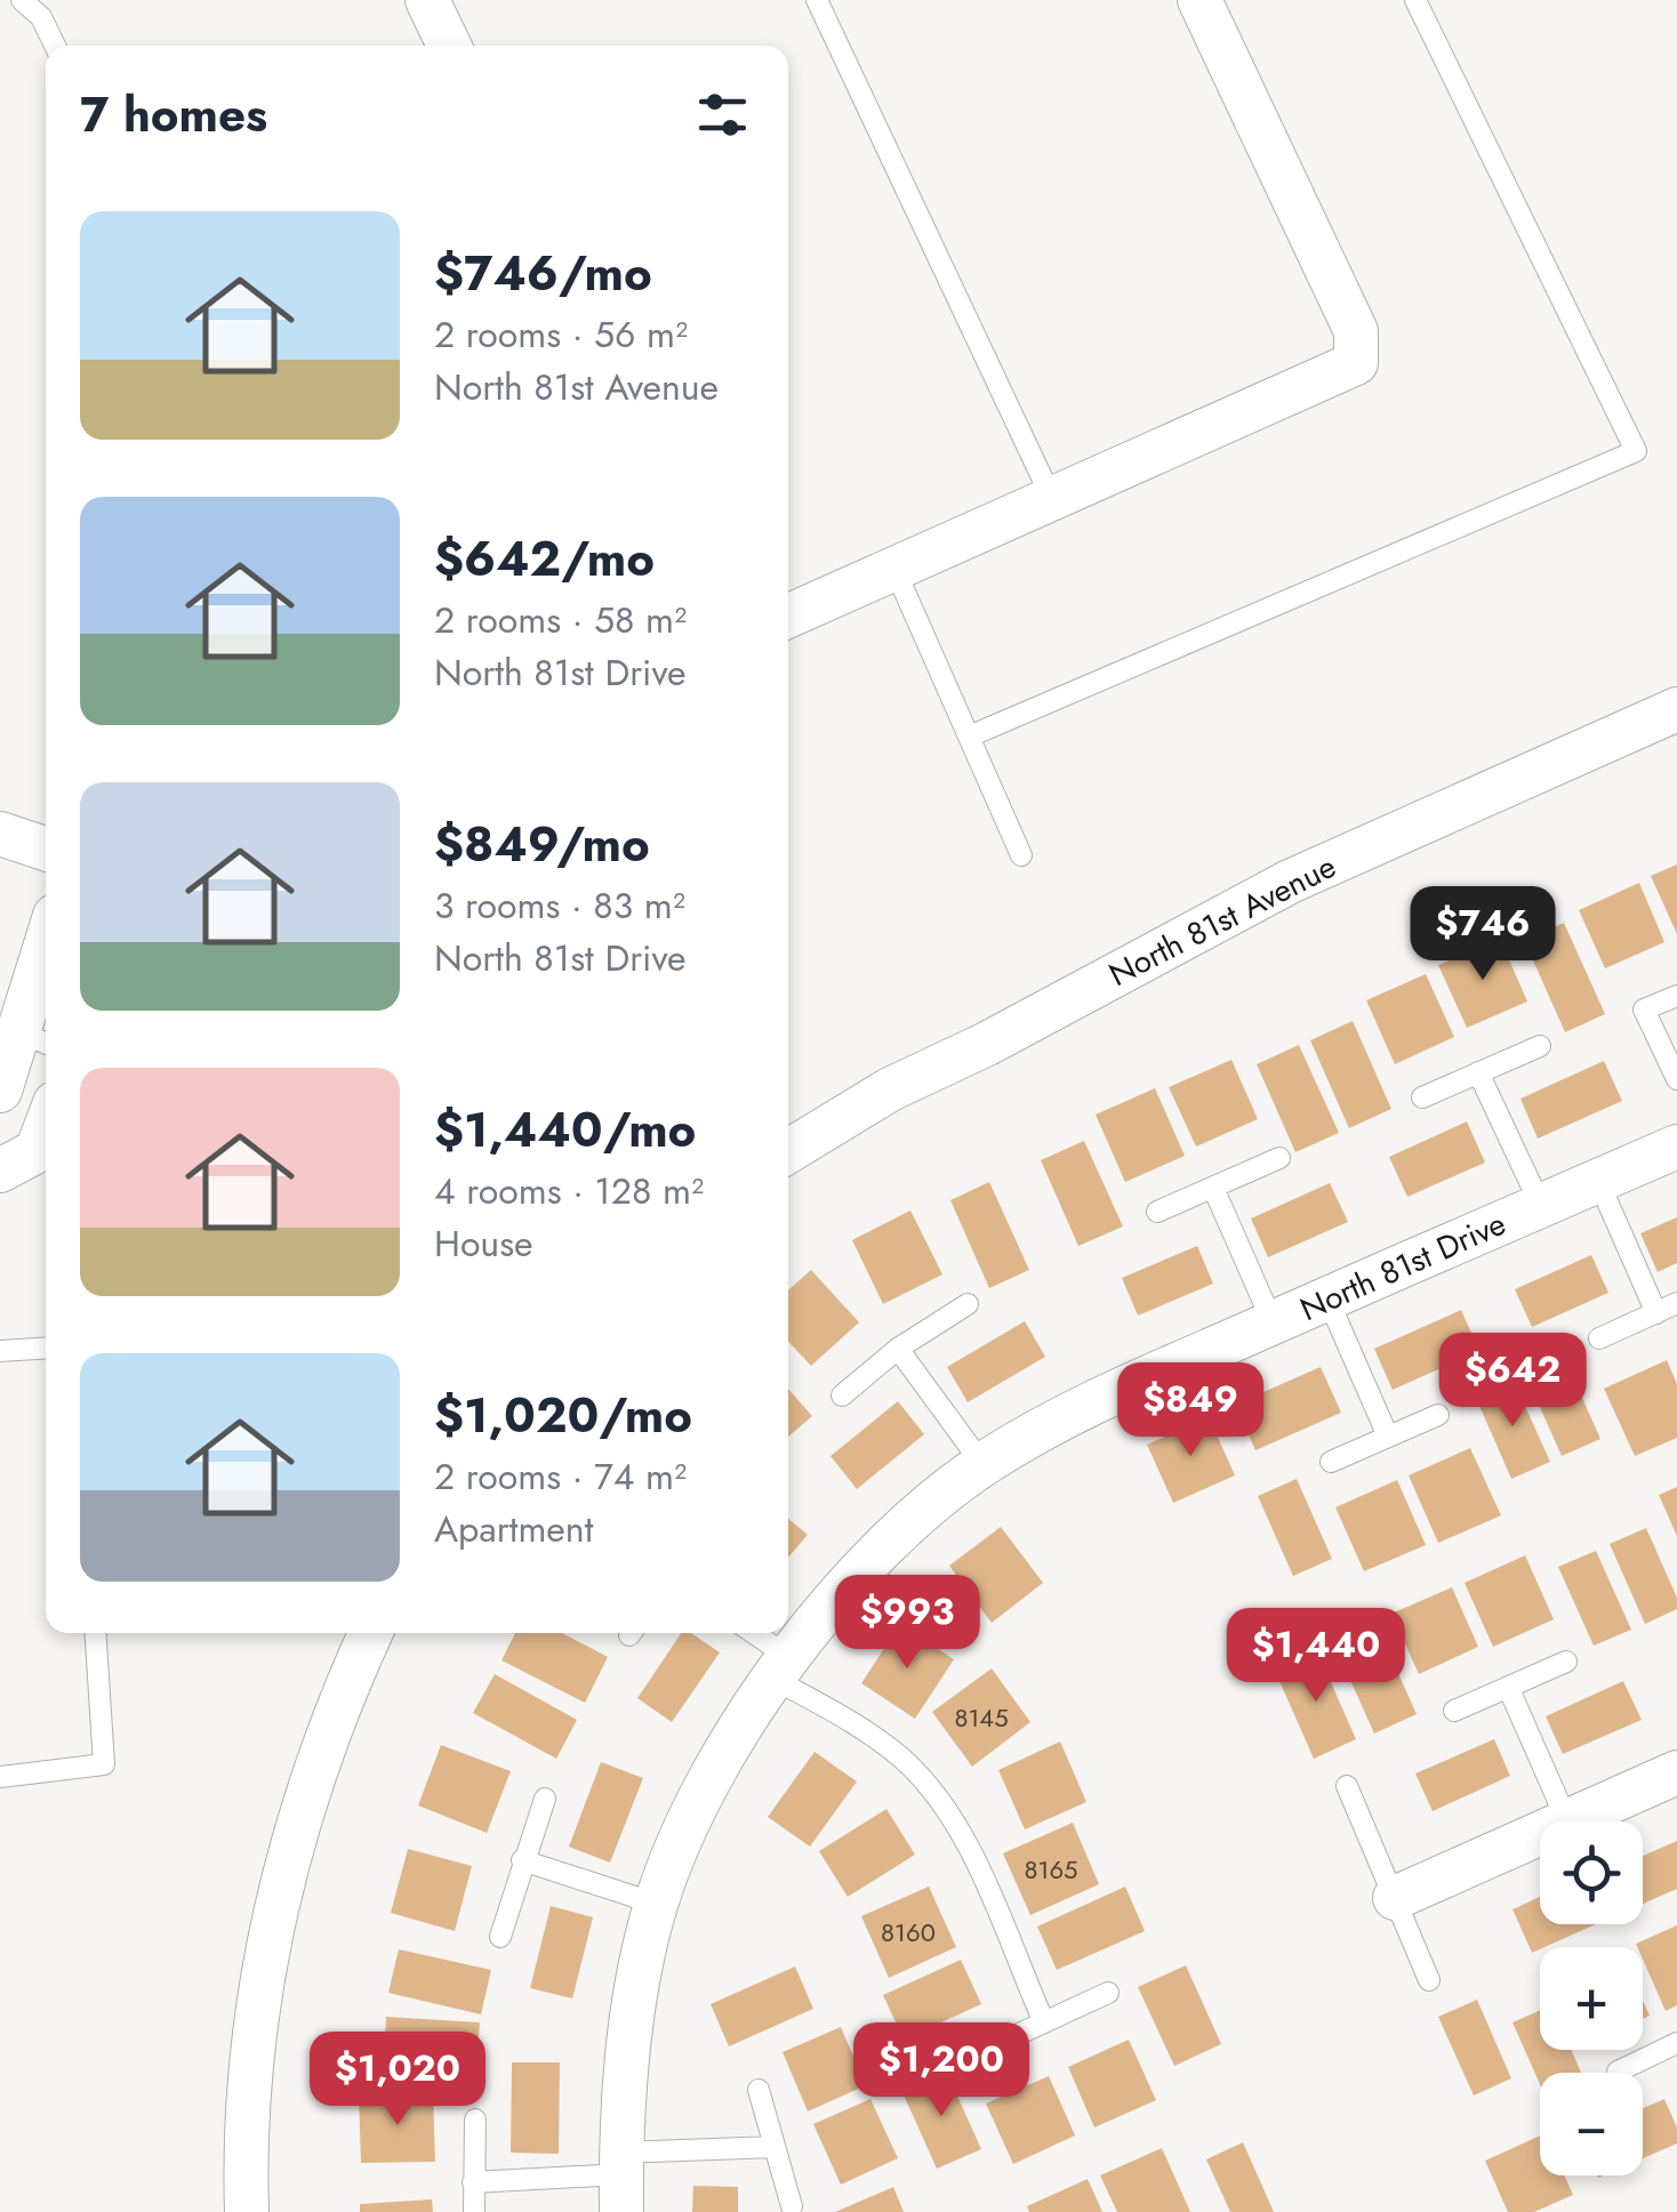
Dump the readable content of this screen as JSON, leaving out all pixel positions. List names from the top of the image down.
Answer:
{
  "streets": {
    "street": ["North 81st Avenue", "North 81st Drive"]
  },
  "house_numbers": ["8145", "8165", "8160"],
  "page": {
    "heading": "7 homes",
    "list": [
      {
        "name": "$746/mo",
        "note": "2 rooms · 56 m² · North 81st Avenue"
      },
      {
        "name": "$642/mo",
        "note": "2 rooms · 58 m² · North 81st Drive"
      },
      {
        "name": "$849/mo",
        "note": "3 rooms · 83 m² · North 81st Drive"
      },
      {
        "name": "$1,440/mo",
        "note": "4 rooms · 128 m² · House"
      },
      {
        "name": "$1,020/mo",
        "note": "2 rooms · 74 m² · Apartment"
      }
    ],
    "price": [
      "$746",
      "$642",
      "$849",
      "$993",
      "$1,440",
      "$1,200",
      "$1,020"
    ],
    "map_buttons": ["+", "−"]
  }
}
